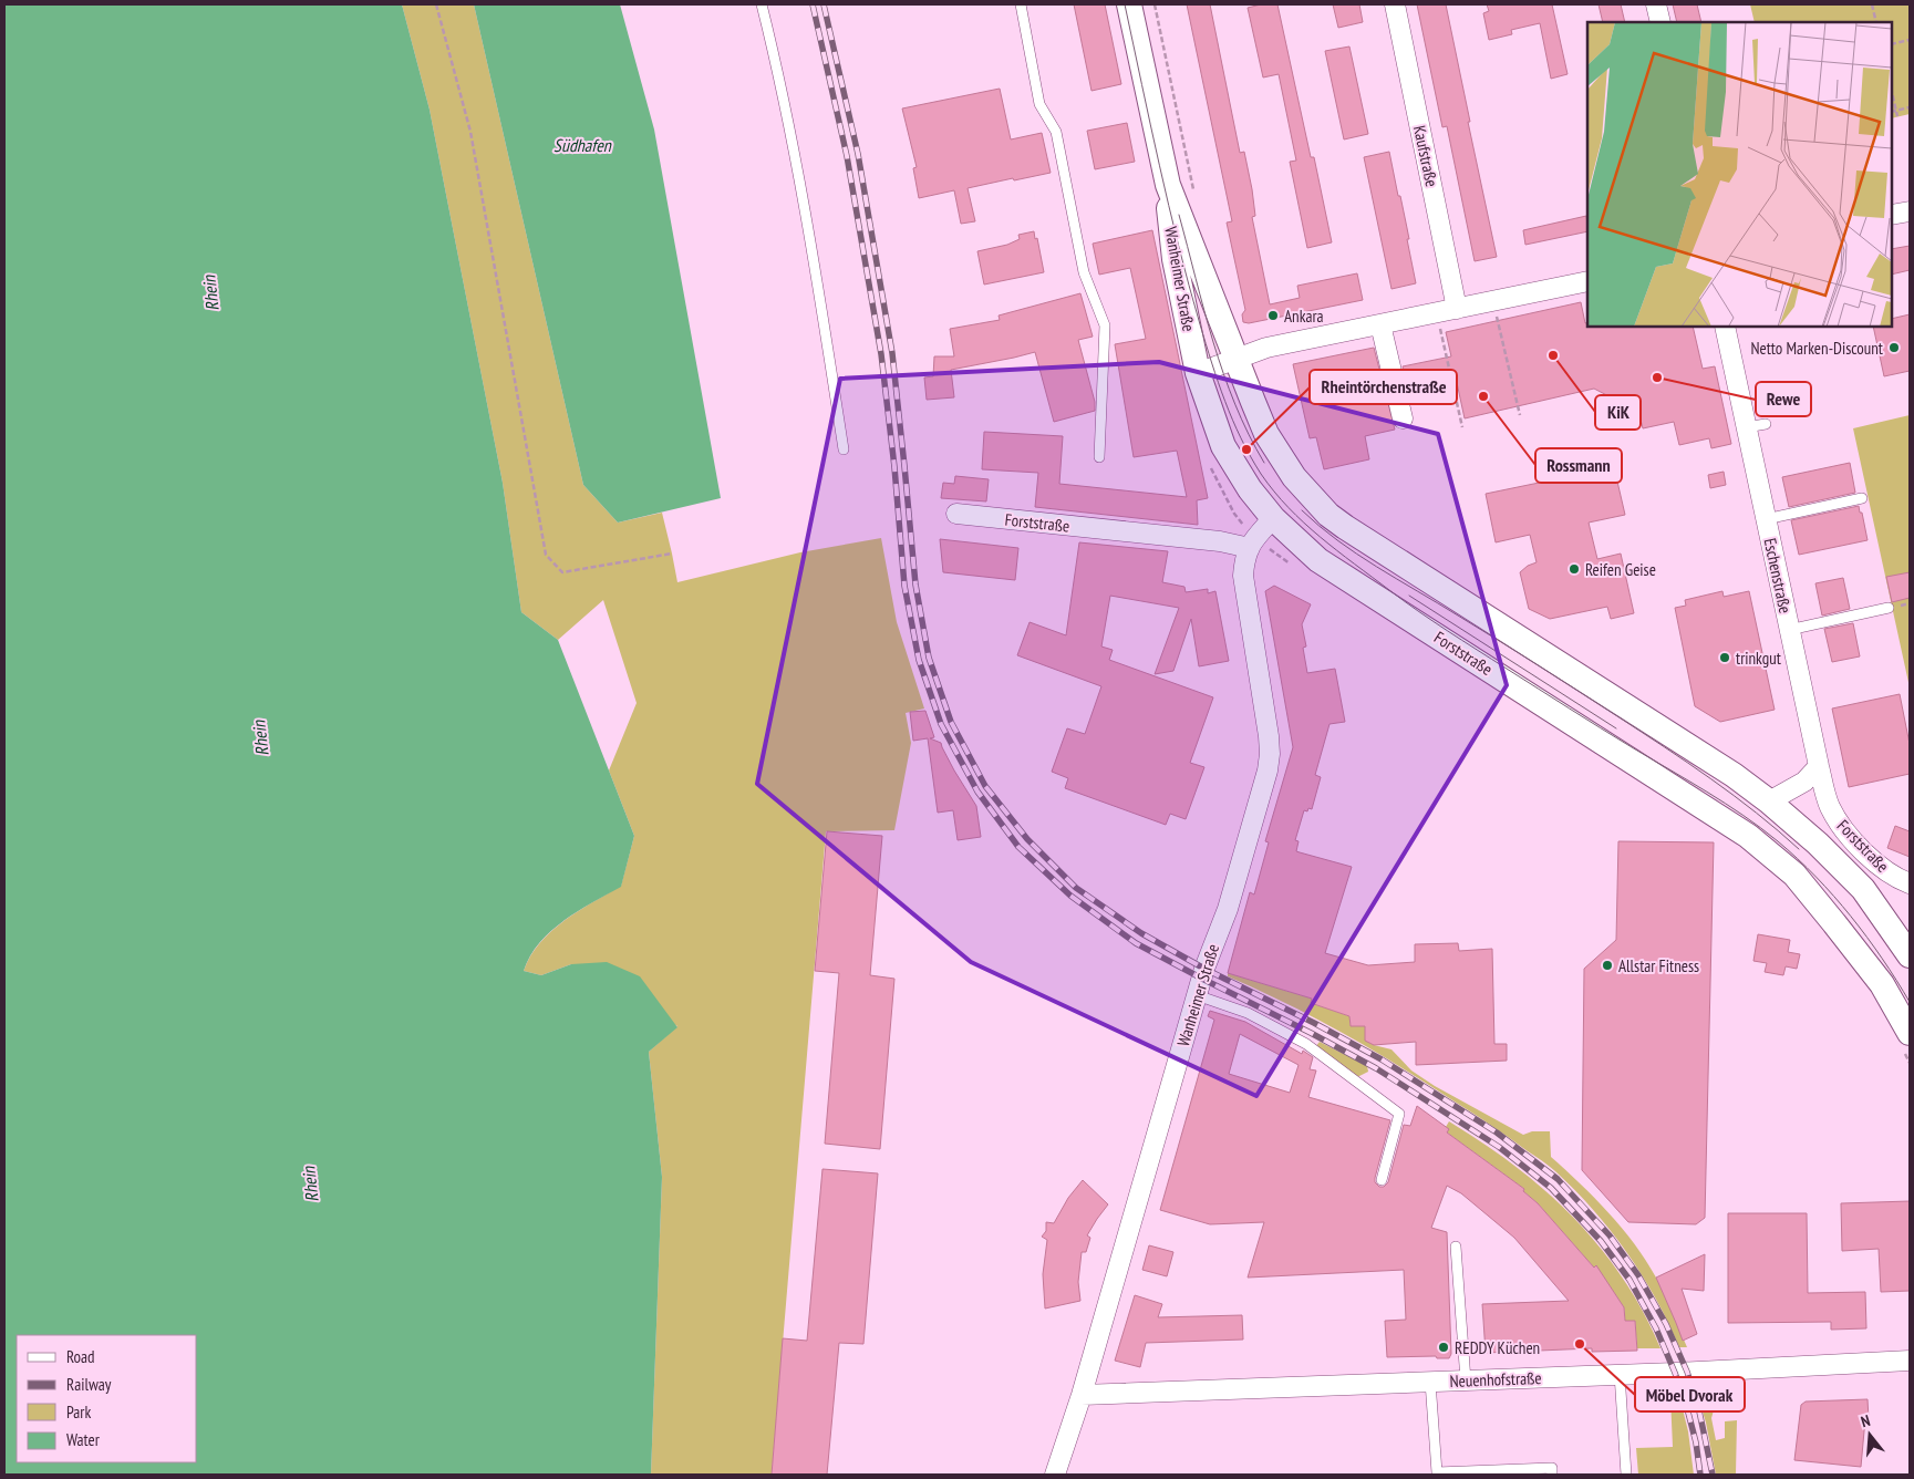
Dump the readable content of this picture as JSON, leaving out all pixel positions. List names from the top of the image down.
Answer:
{
  "streets": {
    "street": [
      "Kaufstraße",
      "Wanheimer Straße",
      "Forststraße",
      "Eschenstraße",
      "Neuenhofstraße"
    ]
  },
  "crossings": [
    ["Wanheimer Straße", "Forststraße"],
    ["Wanheimer Straße", "Neuenhofstraße"],
    ["Forststraße", "Eschenstraße"]
  ],
  "water": ["Südhafen", "Rhein"],
  "places": [
    "Ankara",
    "Netto Marken-Discount",
    "KiK",
    "Rewe",
    "Rossmann",
    "Rheintörchenstraße",
    "Reifen Geise",
    "trinkgut",
    "Allstar Fitness",
    "Möbel Dvorak",
    "REDDY Küchen"
  ],
  "legend": [
    "Road",
    "Railway",
    "Park",
    "Water"
  ],
  "north": "top"
}
